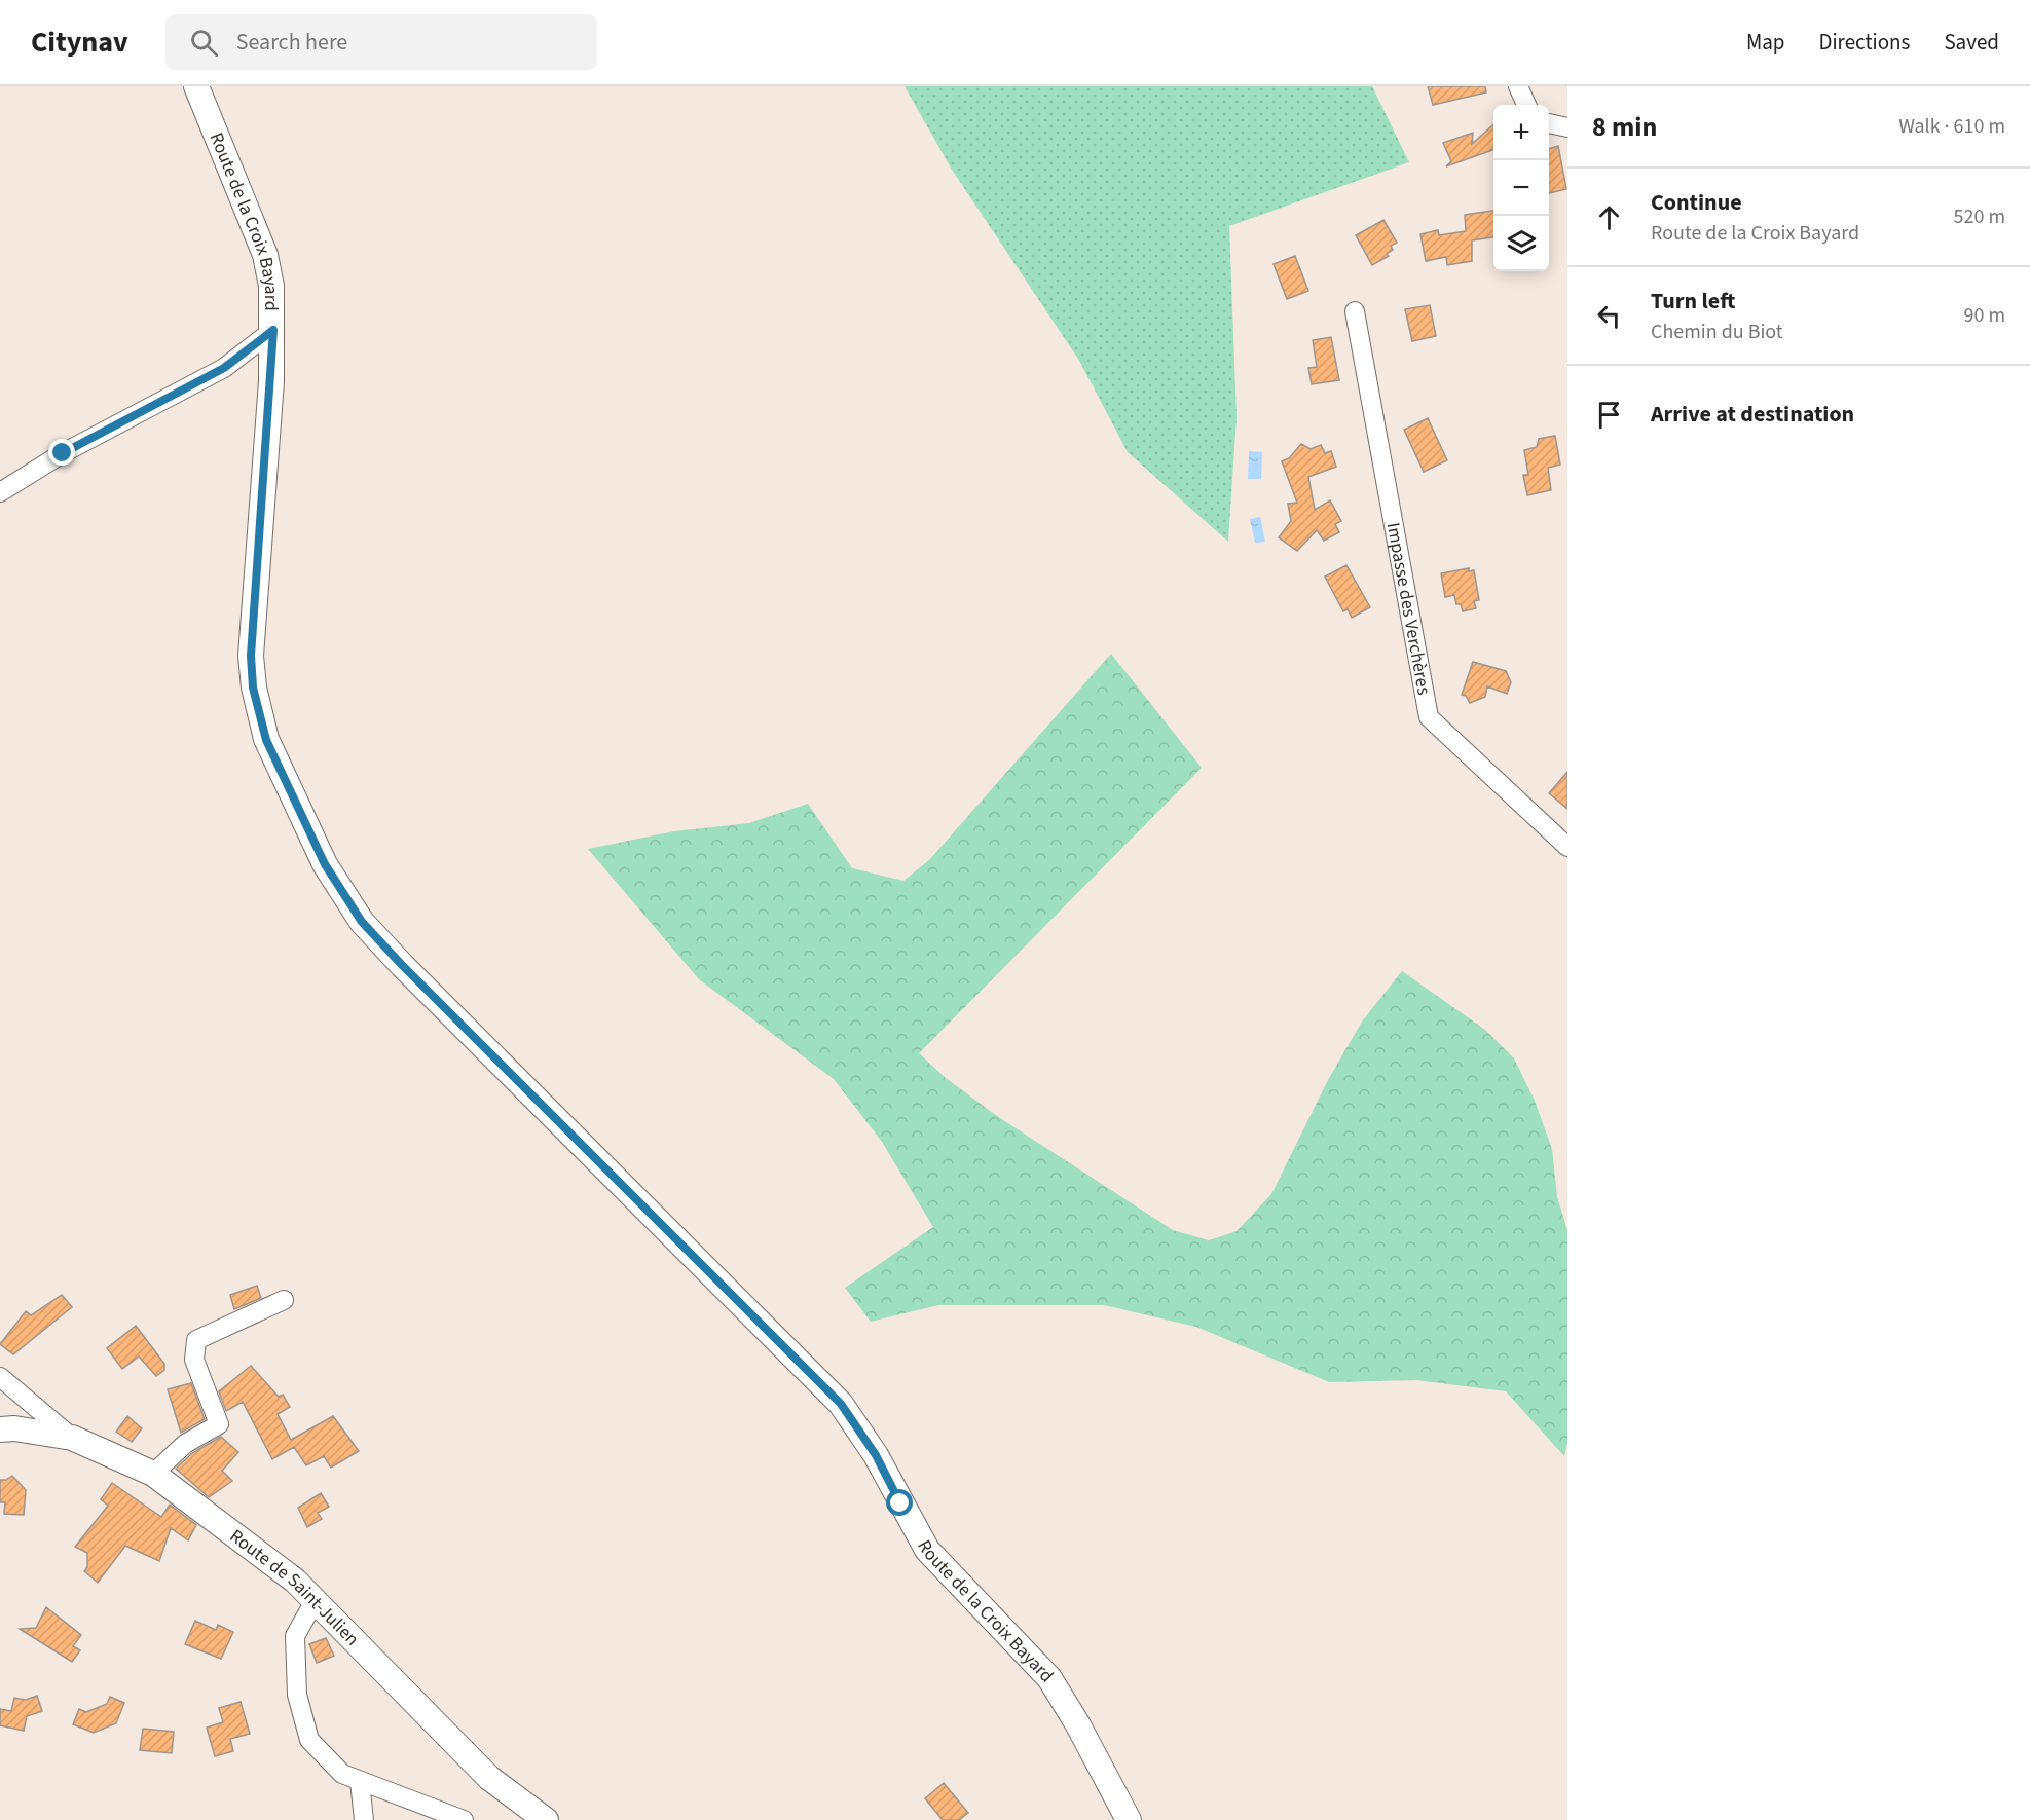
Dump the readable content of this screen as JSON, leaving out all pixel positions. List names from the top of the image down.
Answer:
{
  "streets": {
    "main road": ["Route de la Croix Bayard", "Route de Saint-Julien"],
    "street": ["Impasse des Verchères"]
  },
  "page": {
    "header": "Citynav",
    "search": "Search here",
    "nav": ["Map", "Directions", "Saved"],
    "heading": ["8 min", "Walk · 610 m"],
    "map_buttons": ["+", "−"],
    "list": [
      ["Continue", "Route de la Croix Bayard", "520 m"],
      ["Turn left", "Chemin du Biot", "90 m"],
      "Arrive at destination"
    ]
  }
}
